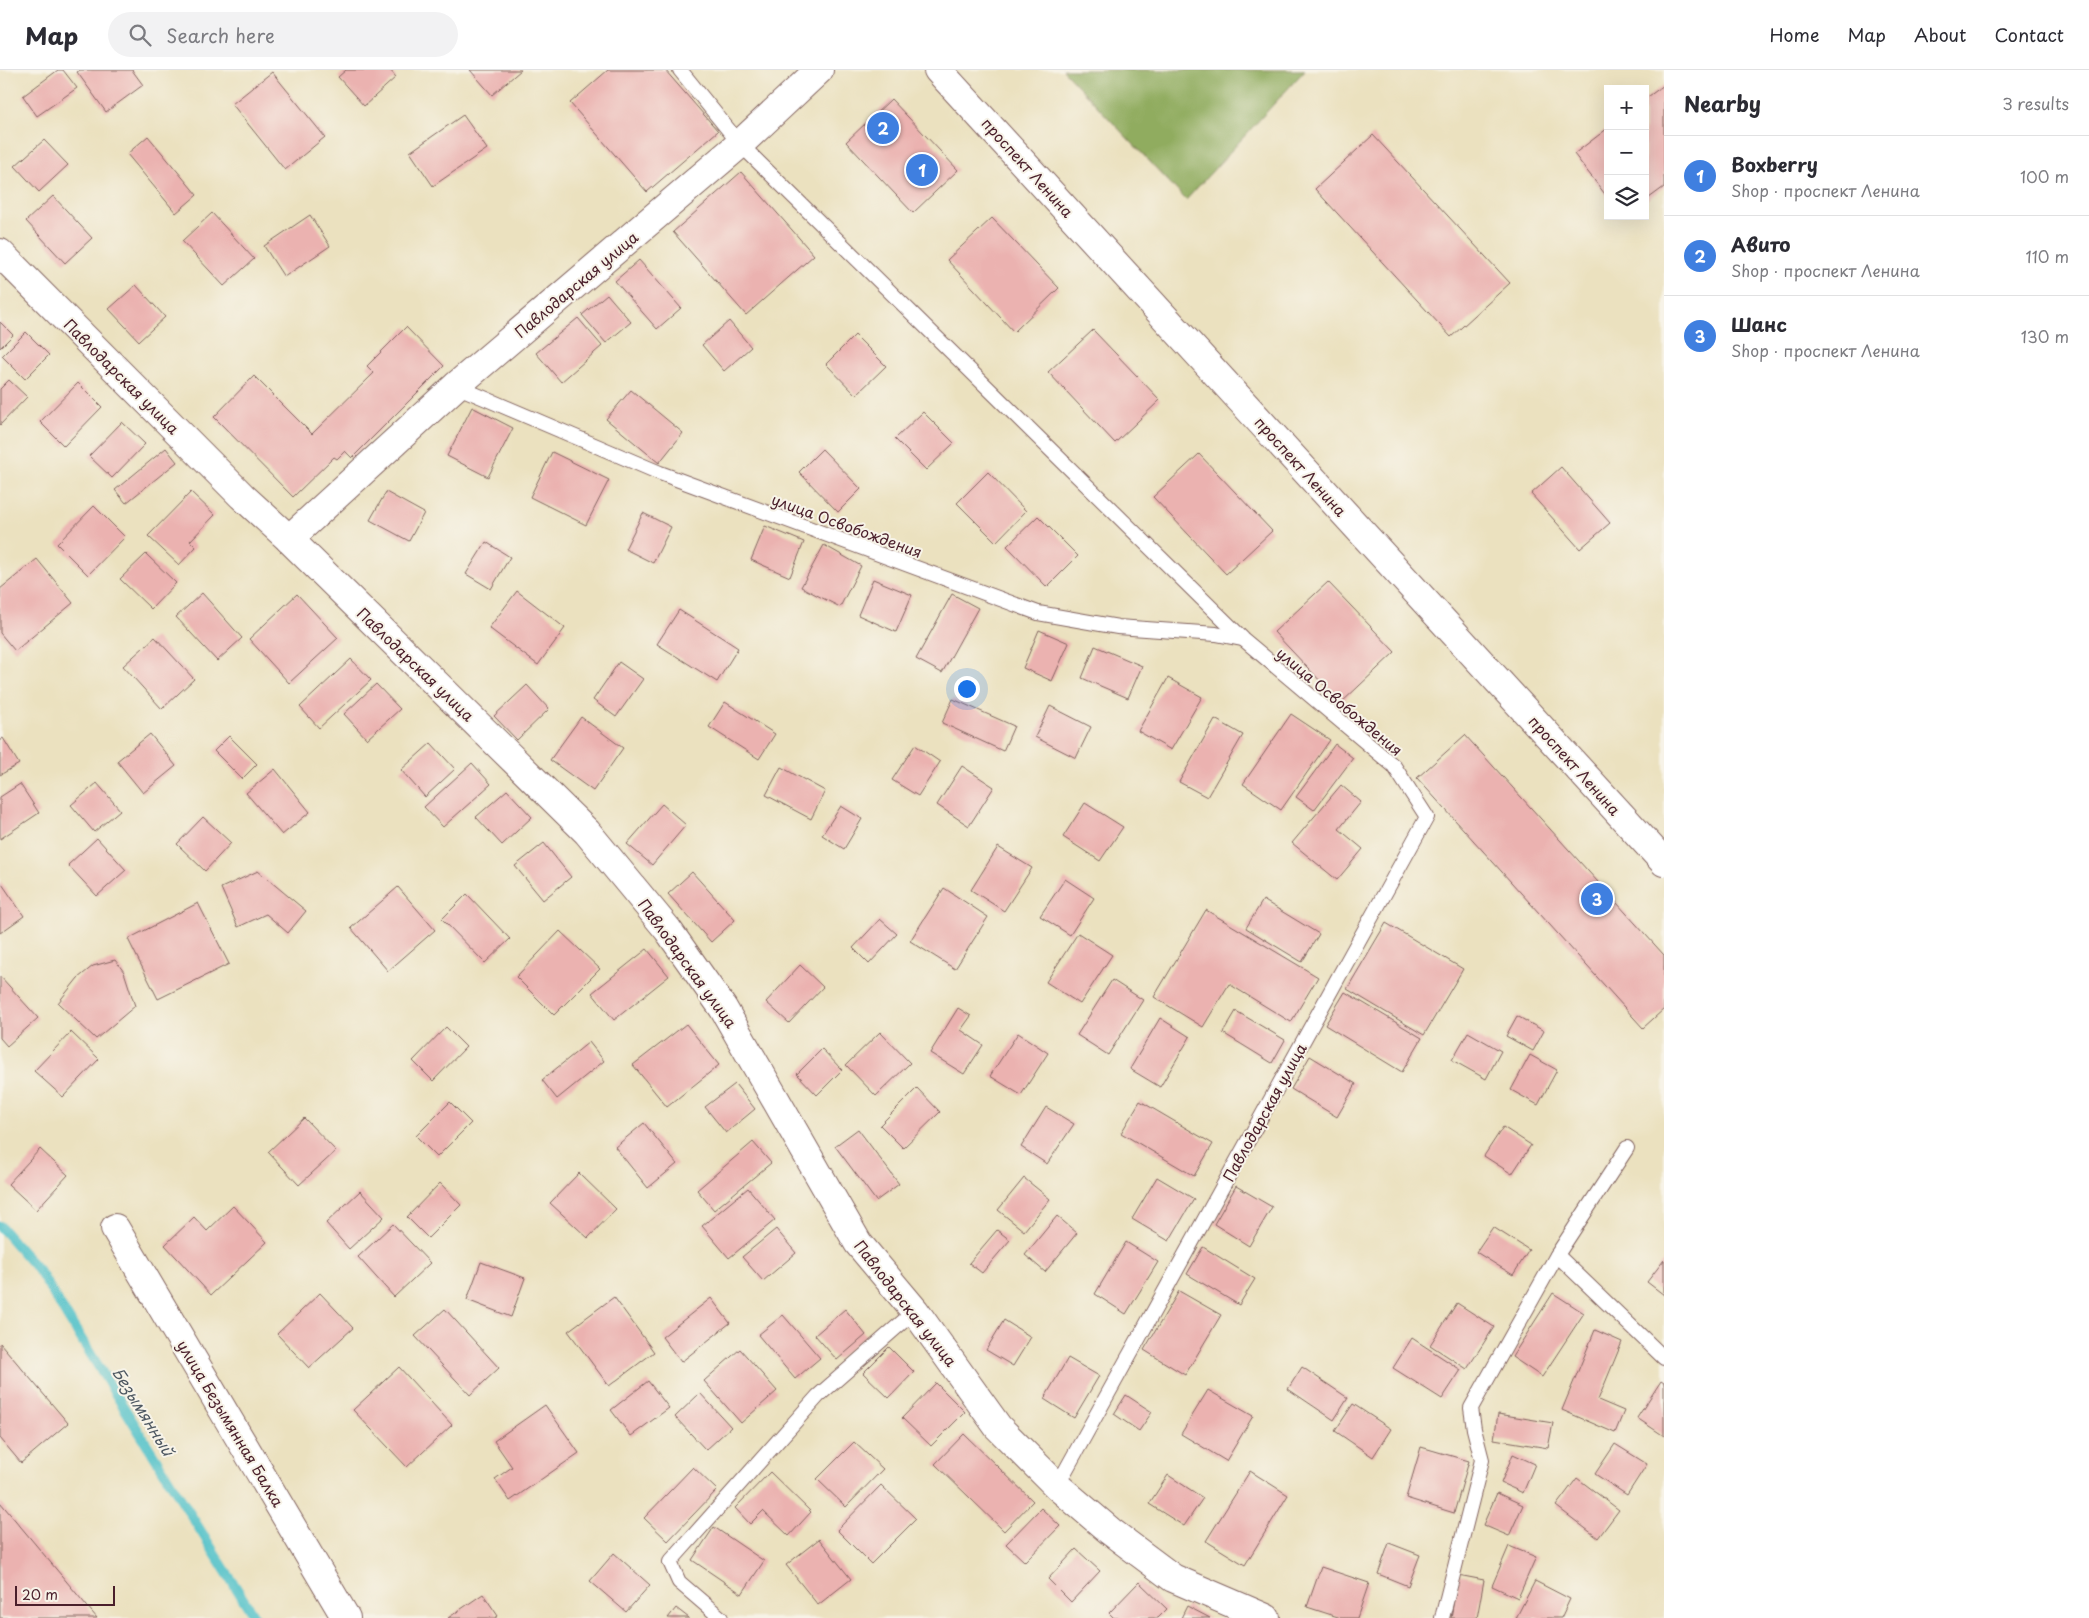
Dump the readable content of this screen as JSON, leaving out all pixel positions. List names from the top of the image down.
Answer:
{
  "streets": {
    "street": ["проспект Ленина", "Павлодарская улица", "улица Безымянная Балка"],
    "lane": ["улица Освобождения"]
  },
  "crossings": [
    ["Павлодарская улица", "улица Освобождения"]
  ],
  "water": ["Безымянный"],
  "scale_bar": "20 m",
  "page": {
    "header": "Map",
    "search": "Search here",
    "nav": [
      "Home",
      "Map",
      "About",
      "Contact"
    ],
    "heading": ["Nearby", "3 results"],
    "map_buttons": ["+", "−"],
    "pins": ["2", "1", "3"],
    "list": [
      {
        "mark": "1",
        "name": "Boxberry",
        "note": "Shop · проспект Ленина",
        "value": "100 m"
      },
      {
        "mark": "2",
        "name": "Авито",
        "note": "Shop · проспект Ленина",
        "value": "110 m"
      },
      {
        "mark": "3",
        "name": "Шанс",
        "note": "Shop · проспект Ленина",
        "value": "130 m"
      }
    ],
    "scale": "20 m"
  }
}
